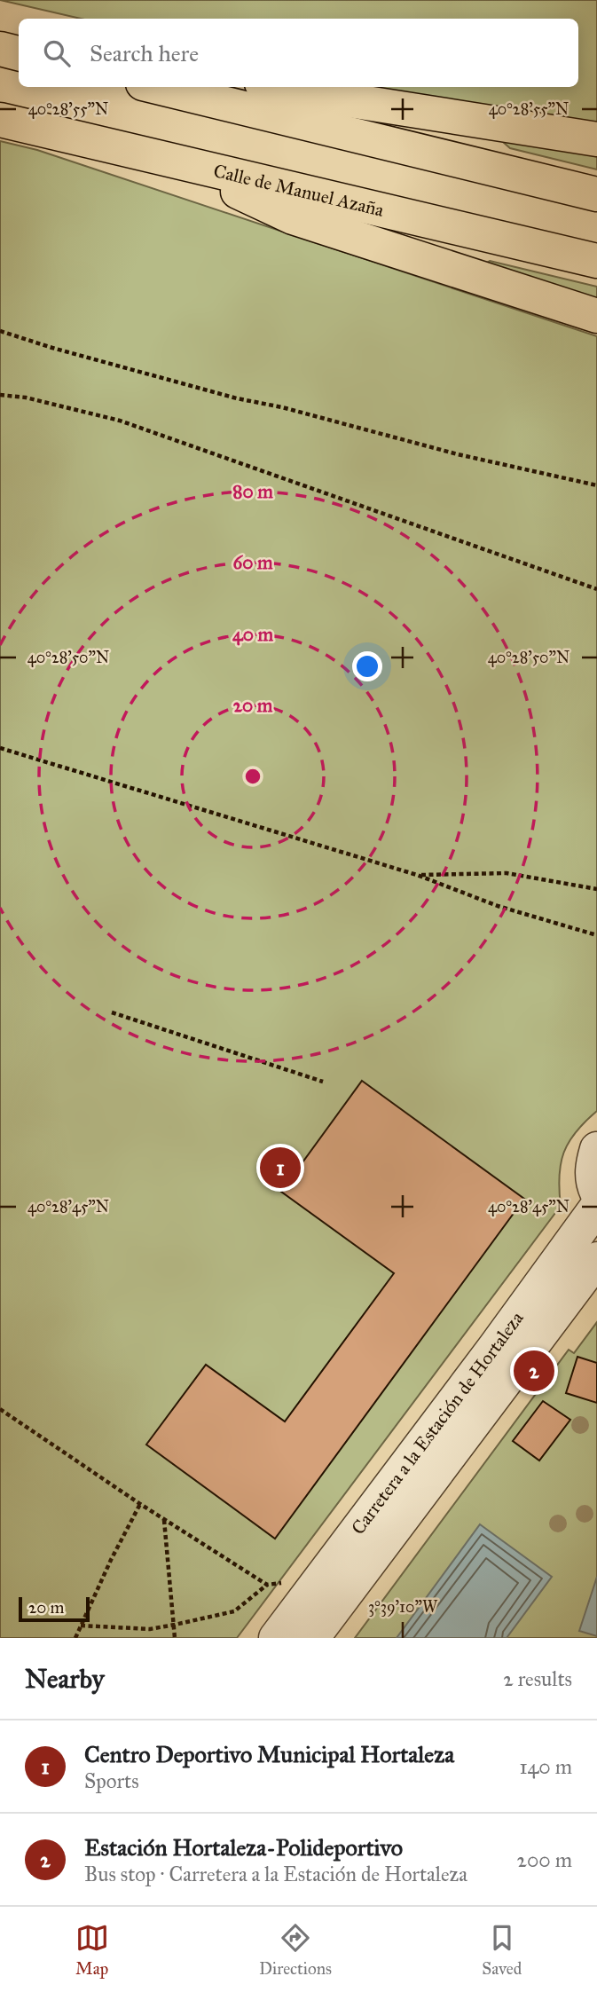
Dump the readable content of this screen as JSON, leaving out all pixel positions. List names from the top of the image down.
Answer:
{
  "streets": {
    "highway": ["Calle de Manuel Azaña"],
    "street": ["Carretera a la Estación de Hortaleza"]
  },
  "scale_bar": "20 m",
  "page": {
    "search": "Search here",
    "pins": ["1", "2"],
    "scale": "20 m",
    "heading": ["Nearby", "2 results"],
    "list": [
      {
        "mark": "1",
        "name": "Centro Deportivo Municipal Hortaleza",
        "note": "Sports",
        "value": "140 m"
      },
      {
        "mark": "2",
        "name": "Estación Hortaleza-Polideportivo",
        "note": "Bus stop · Carretera a la Estación de Hortaleza",
        "value": "200 m"
      }
    ],
    "nav": ["Map", "Directions", "Saved"]
  },
  "coordinates": [
    "40°28'55\"N",
    "40°28'50\"N",
    "40°28'45\"N",
    "3°39'10\"W"
  ],
  "rings": [
    "80 m",
    "60 m",
    "40 m",
    "20 m"
  ]
}
